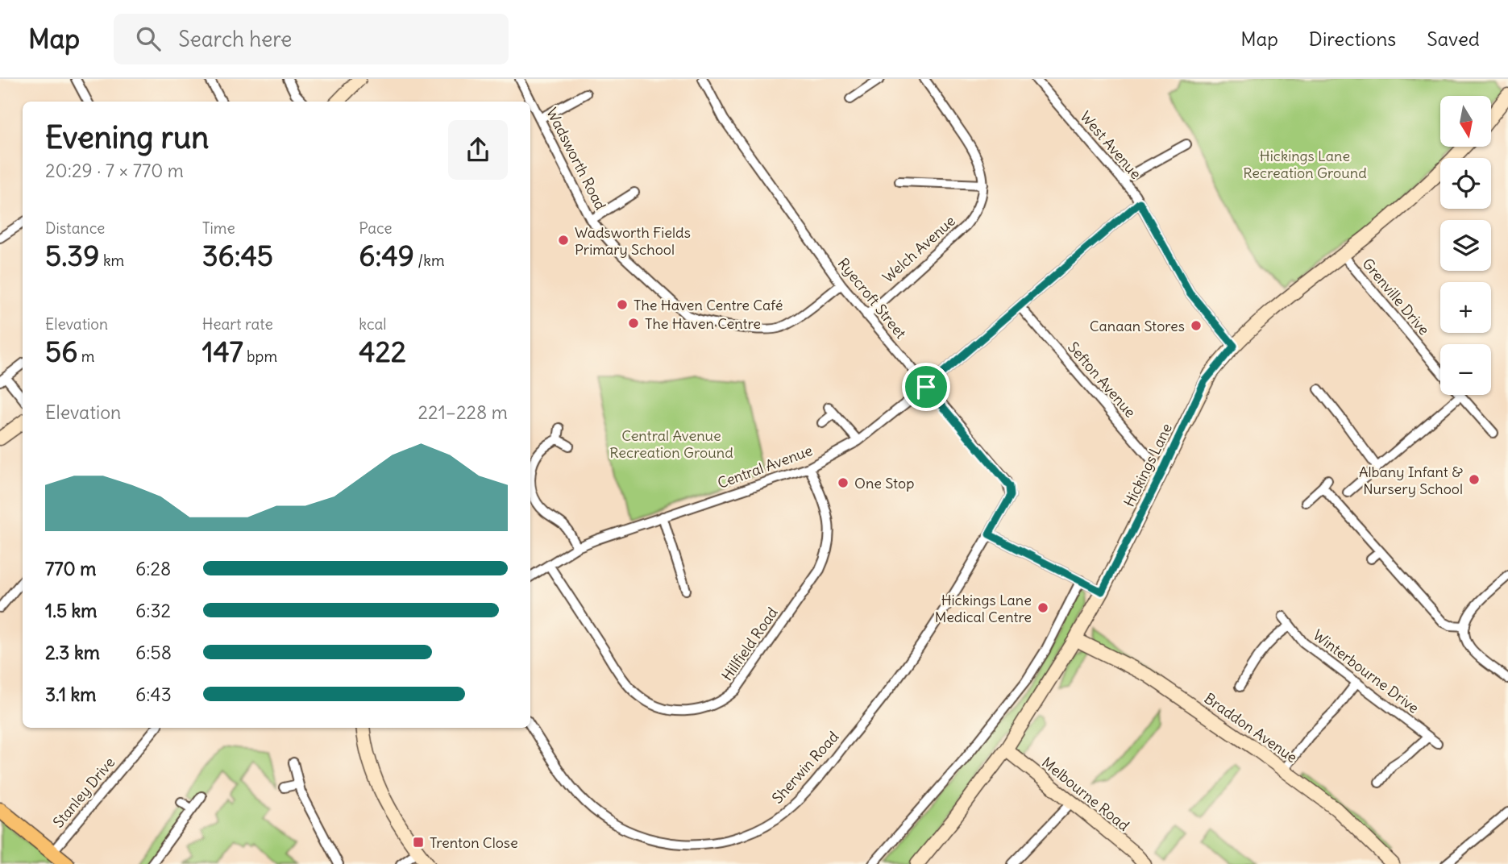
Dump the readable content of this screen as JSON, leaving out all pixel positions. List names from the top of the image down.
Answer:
{
  "streets": {
    "main road": ["Hickings Lane", "Braddon Avenue", "Melbourne Road"],
    "street": [
      "West Avenue",
      "Wadsworth Road",
      "Welch Avenue",
      "Grenville Drive",
      "Ryecroft Street",
      "Sefton Avenue",
      "Central Avenue",
      "Hillfield Road",
      "Winterbourne Drive",
      "Sherwin Road",
      "Stanley Drive"
    ]
  },
  "crossings": [
    ["West Avenue", "Hickings Lane"],
    ["West Avenue", "Central Avenue"],
    ["Wadsworth Road", "Ryecroft Street"],
    ["Welch Avenue", "Ryecroft Street"],
    ["Grenville Drive", "Hickings Lane"],
    ["Ryecroft Street", "Central Avenue"],
    ["Ryecroft Street", "Sherwin Road"],
    ["Sefton Avenue", "Hickings Lane"],
    ["Sefton Avenue", "Central Avenue"],
    ["Hickings Lane", "Braddon Avenue"],
    ["Hickings Lane", "Melbourne Road"],
    ["Central Avenue", "Hillfield Road"]
  ],
  "parks": ["Hickings Lane Recreation Ground", "Central Avenue Recreation Ground"],
  "places": {
    "other": [
      "Wadsworth Fields Primary School",
      "The Haven Centre Café",
      "The Haven Centre",
      "Canaan Stores",
      "Albany Infant & Nursery School",
      "One Stop",
      "Hickings Lane Medical Centre"
    ],
    "transit": ["Trenton Close"]
  },
  "north": "bottom",
  "page": {
    "header": "Map",
    "search": "Search here",
    "nav": ["Map", "Directions", "Saved"],
    "map_buttons": ["+", "−"],
    "heading": ["Evening run", "20:29 · 7 × 770 m"],
    "stats": [
      ["Distance", "5.39 km"],
      ["Time", "36:45"],
      ["Pace", "6:49 /km"],
      ["Elevation", "56 m"],
      ["Heart rate", "147 bpm"],
      ["kcal", "422"]
    ],
    "chart": ["Elevation", "221–228 m"],
    "list": [
      {
        "name": "770 m",
        "note": "6:28"
      },
      {
        "name": "1.5 km",
        "note": "6:32"
      },
      {
        "name": "2.3 km",
        "note": "6:58"
      },
      {
        "name": "3.1 km",
        "note": "6:43"
      }
    ]
  }
}
